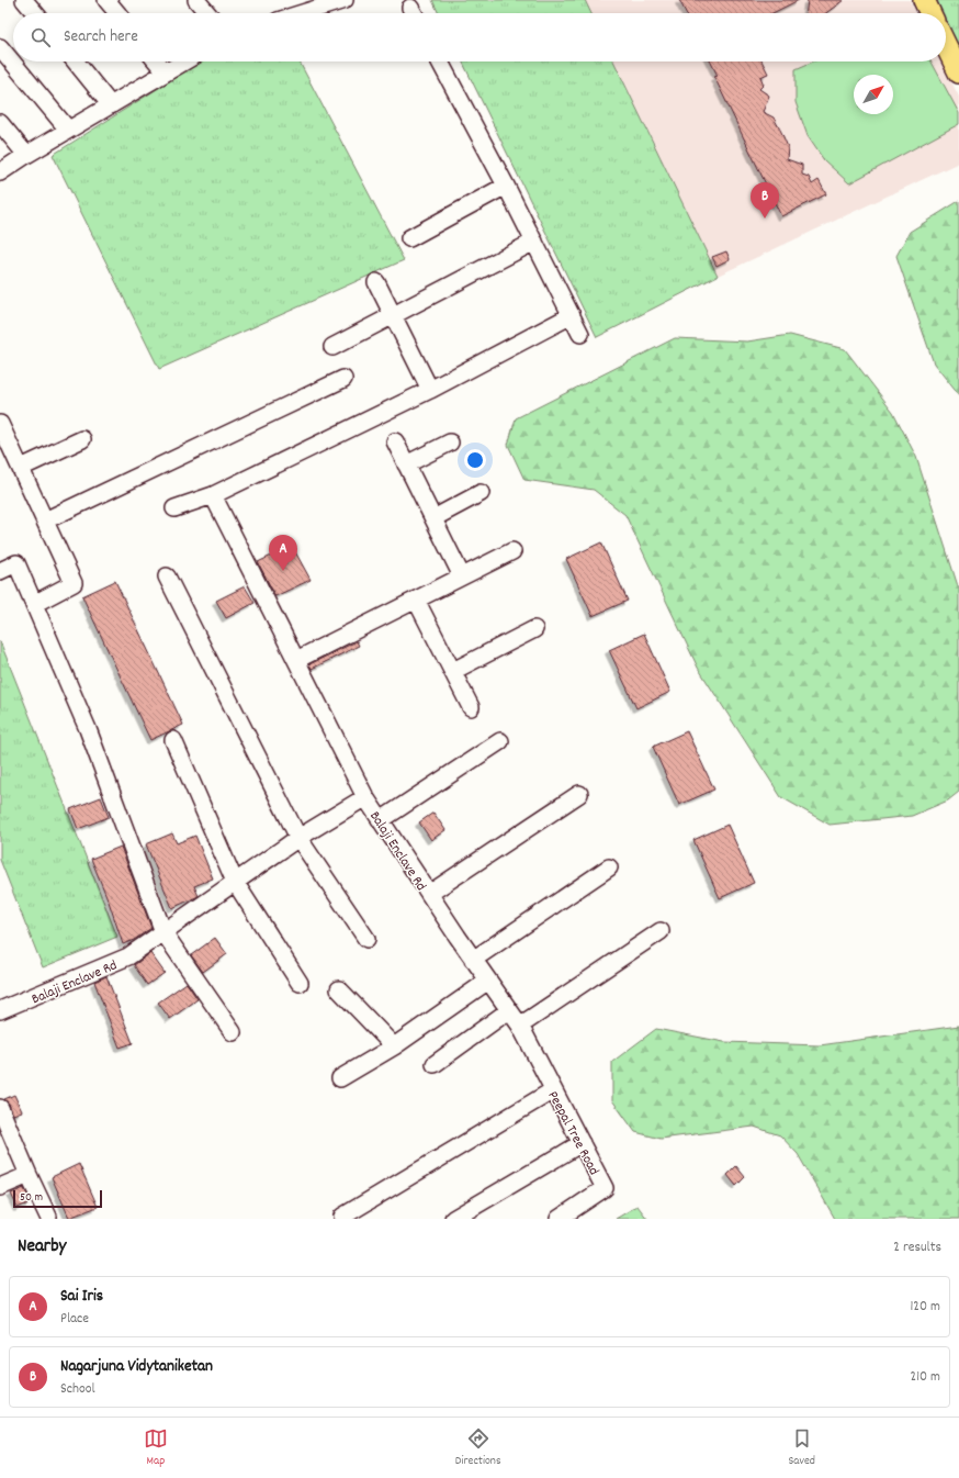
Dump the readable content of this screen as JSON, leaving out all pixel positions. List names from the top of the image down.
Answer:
{
  "streets": {
    "street": ["Balaji Enclave Rd", "Peepal Tree Road"]
  },
  "crossings": [
    ["Balaji Enclave Rd", "Peepal Tree Road"]
  ],
  "scale_bar": "50 m",
  "north": "top right",
  "page": {
    "search": "Search here",
    "pins": ["B", "A"],
    "scale": "50 m",
    "heading": ["Nearby", "2 results"],
    "list": [
      {
        "mark": "A",
        "name": "Sai Iris",
        "note": "Place",
        "value": "120 m"
      },
      {
        "mark": "B",
        "name": "Nagarjuna Vidytaniketan",
        "note": "School",
        "value": "210 m"
      }
    ],
    "nav": ["Map", "Directions", "Saved"]
  }
}
